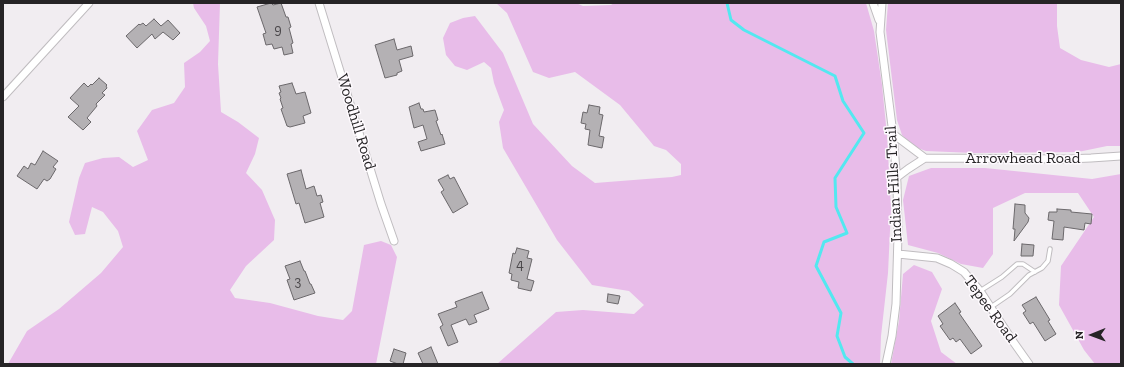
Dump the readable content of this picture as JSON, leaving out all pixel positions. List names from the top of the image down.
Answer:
{
  "streets": {
    "street": [
      "Woodhill Road",
      "Arrowhead Road",
      "Indian Hills Trail",
      "Tepee Road"
    ]
  },
  "crossings": [
    ["Indian Hills Trail", "Tepee Road"]
  ],
  "house_numbers": ["9", "4", "3"],
  "north": "left"
}
